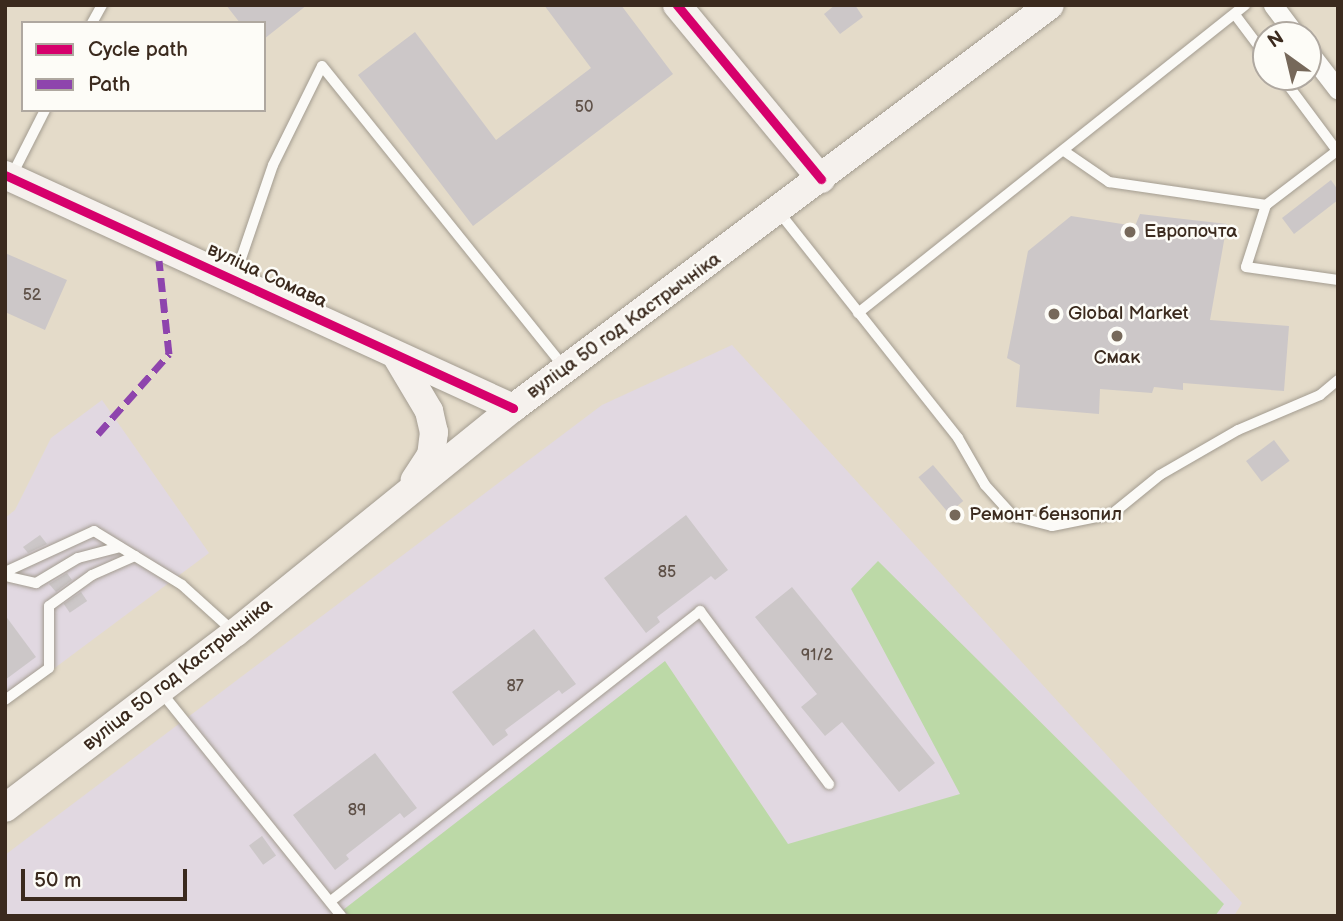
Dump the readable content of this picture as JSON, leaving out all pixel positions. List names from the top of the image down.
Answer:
{
  "streets": {
    "main road": ["вуліца Сомава", "вуліца 50 год Кастрычніка"]
  },
  "crossings": [
    ["вуліца Сомава", "вуліца 50 год Кастрычніка"]
  ],
  "places": [
    "Европочта",
    "Globаl Market",
    "Смак",
    "Ремонт бензопил"
  ],
  "house_numbers": [
    "50",
    "52",
    "85",
    "91/2",
    "87",
    "89"
  ],
  "legend": ["Cycle path", "Path"],
  "scale_bar": "50 m",
  "north": "top left"
}
